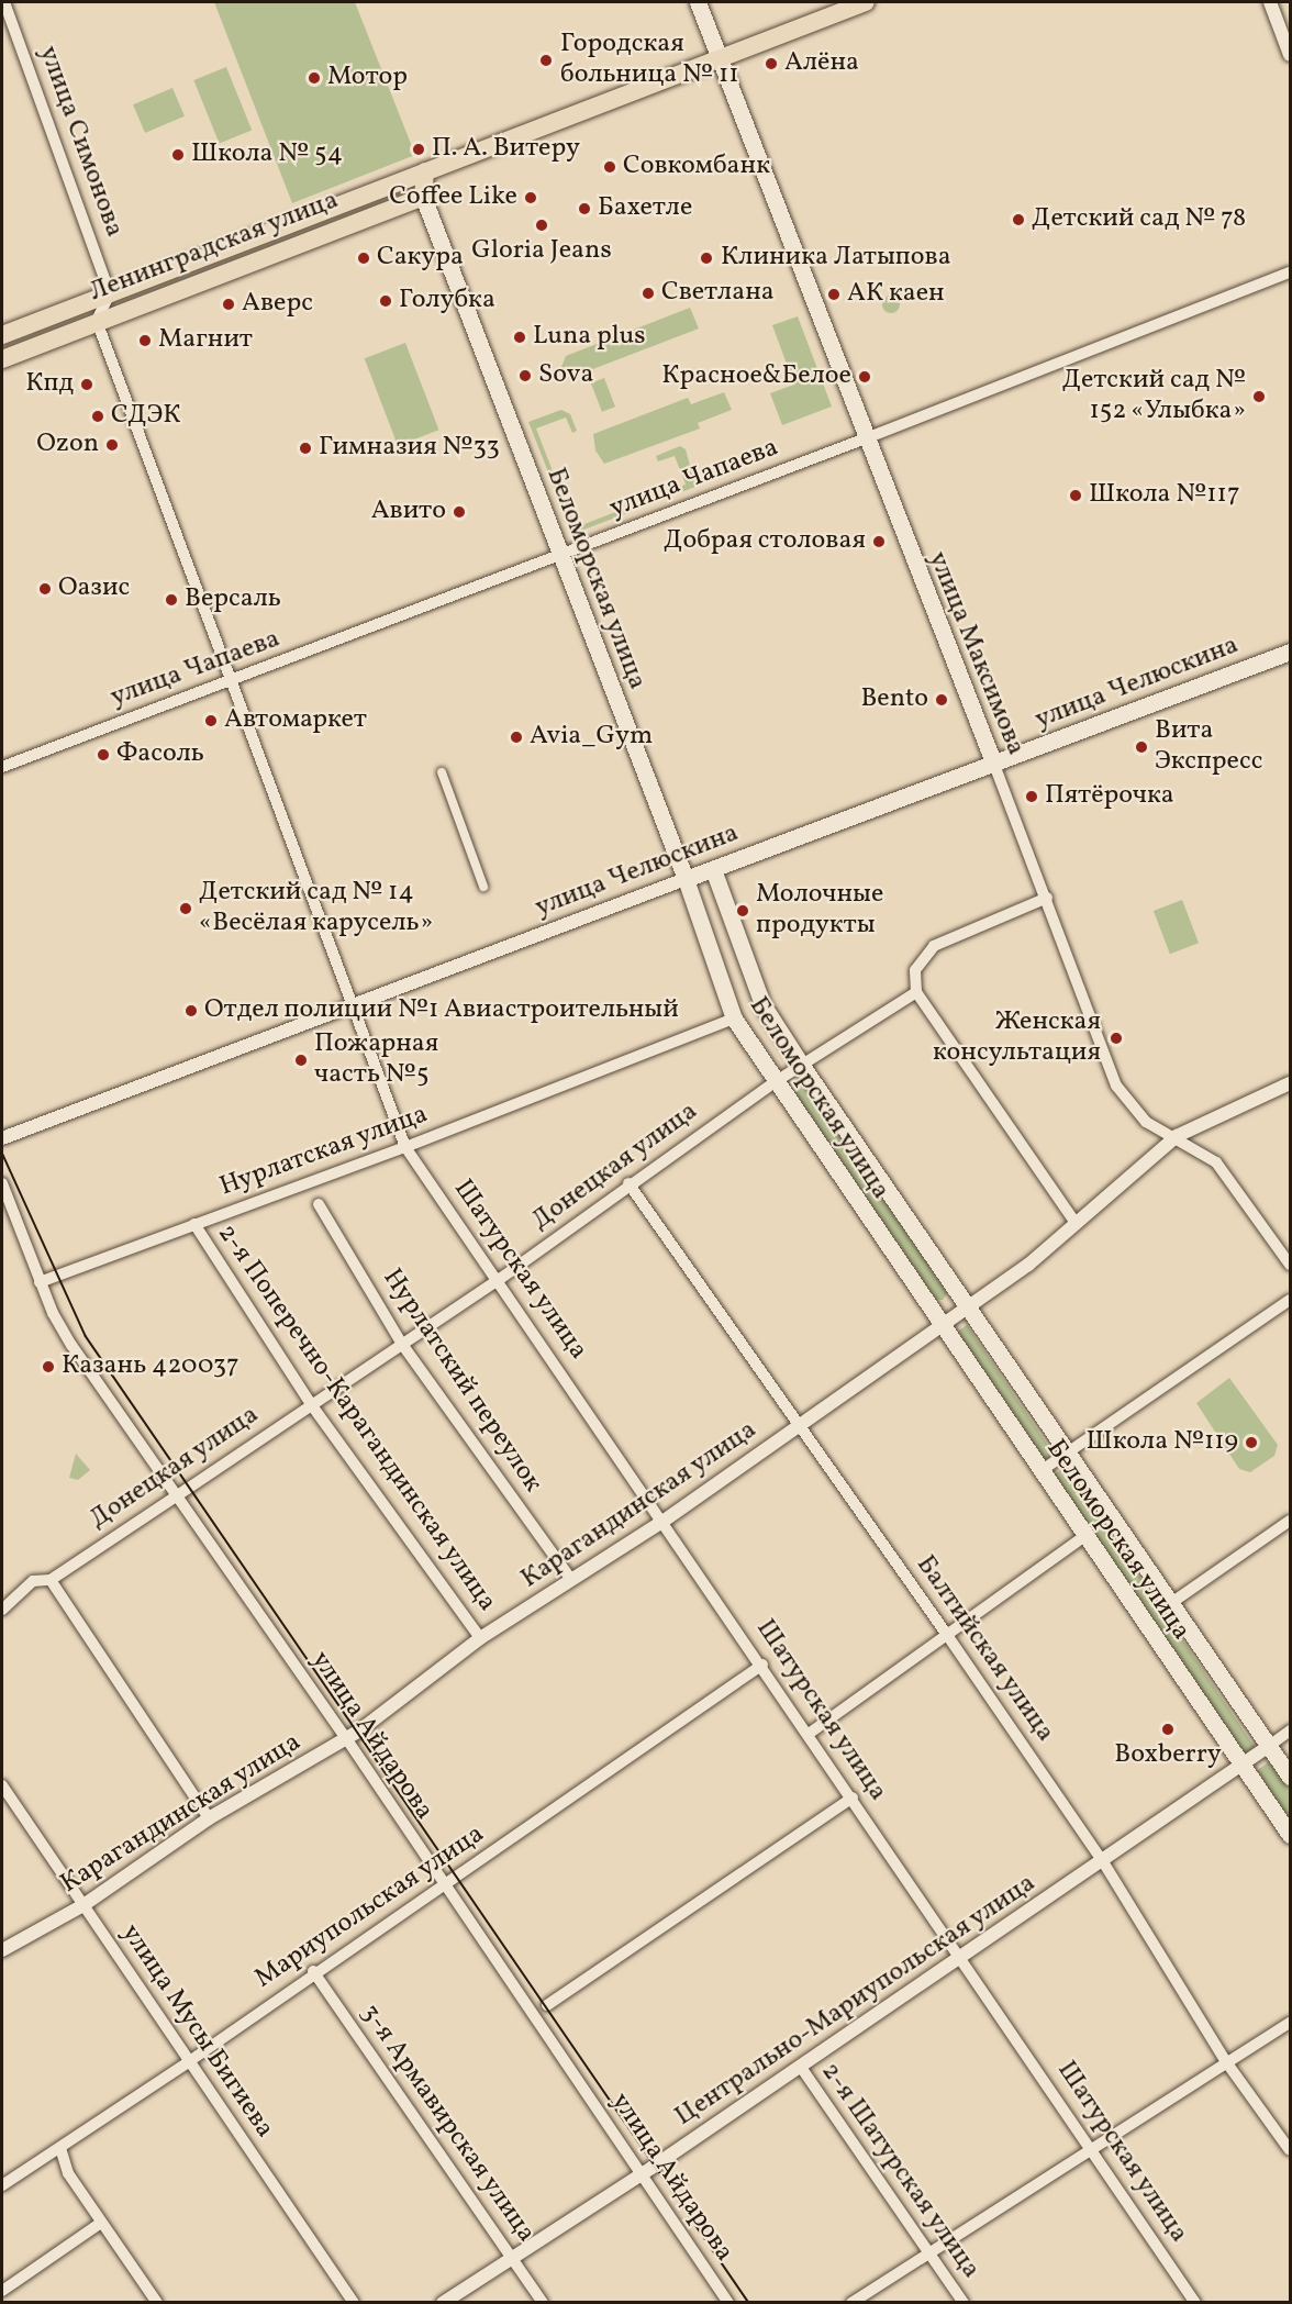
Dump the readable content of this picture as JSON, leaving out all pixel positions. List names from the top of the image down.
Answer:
{
  "streets": {
    "main road": [
      "Ленинградская улица",
      "Беломорская улица",
      "улица Максимова",
      "улица Челюскина"
    ],
    "street": [
      "улица Симонова",
      "улица Чапаева",
      "Нурлатская улица",
      "Донецкая улица",
      "Шатурская улица",
      "Нурлатский переулок",
      "2-я Поперечно-Карагандинская улица",
      "Карагандинская улица",
      "Балтийская улица",
      "улица Айдарова",
      "Мариупольская улица",
      "Центрально-Мариупольская улица",
      "улица Мусы Бигиева",
      "3-я Армавирская улица",
      "2-я Шатурская улица"
    ]
  },
  "crossings": [
    ["улица Симонова", "Ленинградская улица"],
    ["Ленинградская улица", "Беломорская улица"],
    ["Ленинградская улица", "улица Максимова"],
    ["улица Чапаева", "Беломорская улица"],
    ["улица Чапаева", "улица Максимова"],
    ["Беломорская улица", "улица Челюскина"],
    ["Беломорская улица", "Нурлатская улица"],
    ["Беломорская улица", "Донецкая улица"],
    ["Беломорская улица", "Карагандинская улица"],
    ["Беломорская улица", "Центрально-Мариупольская улица"],
    ["улица Максимова", "улица Челюскина"],
    ["улица Максимова", "Карагандинская улица"],
    ["Нурлатская улица", "Шатурская улица"],
    ["Нурлатская улица", "2-я Поперечно-Карагандинская улица"],
    ["Нурлатская улица", "улица Айдарова"],
    ["Донецкая улица", "Шатурская улица"],
    ["Донецкая улица", "Нурлатский переулок"],
    ["Донецкая улица", "2-я Поперечно-Карагандинская улица"],
    ["Донецкая улица", "Балтийская улица"],
    ["Донецкая улица", "улица Айдарова"],
    ["Шатурская улица", "Карагандинская улица"],
    ["Шатурская улица", "Мариупольская улица"],
    ["Шатурская улица", "Центрально-Мариупольская улица"],
    ["Нурлатский переулок", "Карагандинская улица"],
    ["2-я Поперечно-Карагандинская улица", "Карагандинская улица"],
    ["Карагандинская улица", "Балтийская улица"],
    ["Карагандинская улица", "улица Айдарова"],
    ["Карагандинская улица", "улица Мусы Бигиева"],
    ["Балтийская улица", "Центрально-Мариупольская улица"],
    ["улица Айдарова", "Мариупольская улица"],
    ["улица Айдарова", "Центрально-Мариупольская улица"],
    ["Мариупольская улица", "улица Мусы Бигиева"],
    ["Мариупольская улица", "3-я Армавирская улица"],
    ["Центрально-Мариупольская улица", "3-я Армавирская улица"],
    ["Центрально-Мариупольская улица", "2-я Шатурская улица"]
  ],
  "places": [
    "Городская больница № 11",
    "Алёна",
    "Мотор",
    "П. А. Витеру",
    "Школа № 54",
    "Совкомбанк",
    "Coffee Like",
    "Бахетле",
    "Детский сад № 78",
    "Gloria Jeans",
    "Сакура",
    "Клиника Латыпова",
    "Светлана",
    "АК каен",
    "Голубка",
    "Аверс",
    "Luna plus",
    "Магнит",
    "Sova",
    "Красное&Белое",
    "Кпд",
    "Детский сад № 152 «Улыбка»",
    "СДЭК",
    "Ozon",
    "Гимназия №33",
    "Школа №117",
    "Авито",
    "Добрая столовая",
    "Оазис",
    "Версаль",
    "Bento",
    "Автомаркет",
    "Avia_Gym",
    "Вита Экспресс",
    "Фасоль",
    "Пятёрочка",
    "Детский сад № 14 «Весёлая карусель»",
    "Молочные продукты",
    "Отдел полиции №1 Авиастроительный",
    "Женская консультация",
    "Пожарная часть №5",
    "Казань 420037",
    "Школа №119",
    "Boxberry"
  ]
}
